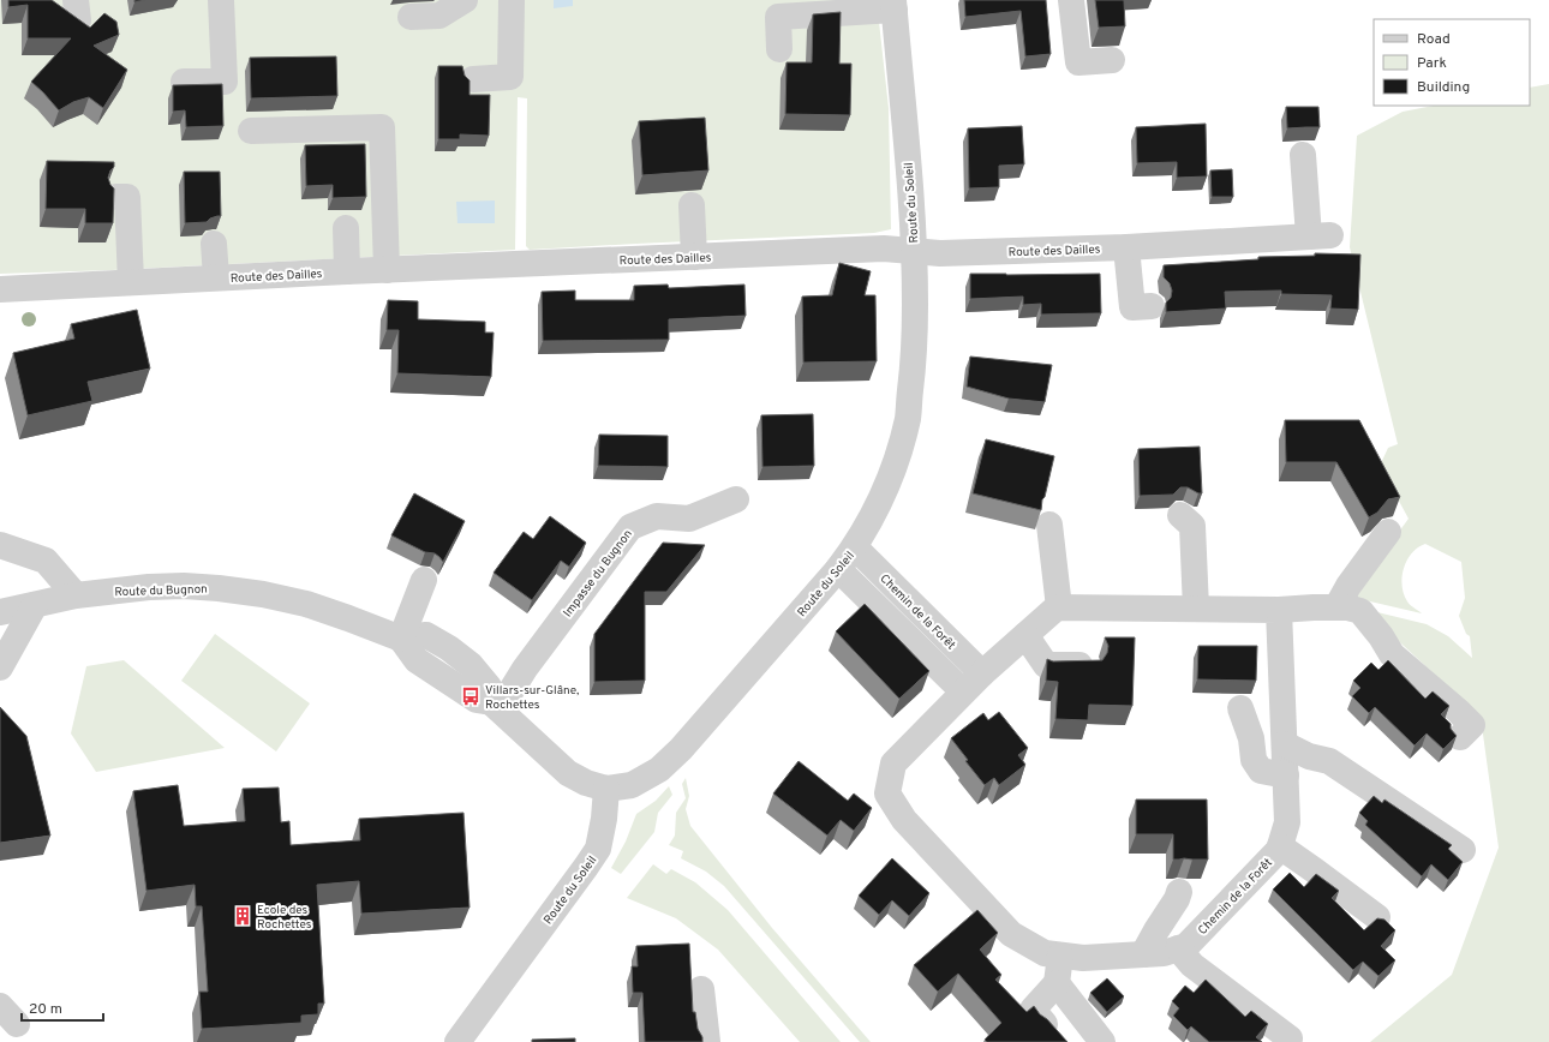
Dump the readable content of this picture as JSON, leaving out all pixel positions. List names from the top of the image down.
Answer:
{
  "streets": {
    "street": [
      "Route du Soleil",
      "Route des Dailles",
      "Impasse du Bugnon",
      "Route du Bugnon",
      "Chemin de la Forêt"
    ]
  },
  "crossings": [
    ["Route du Soleil", "Route des Dailles"],
    ["Route du Soleil", "Chemin de la Forêt"]
  ],
  "places": {
    "bus stop": ["Villars-sur-Glâne, Rochettes"],
    "building": ["Ecole des Rochettes"]
  },
  "legend": ["Road", "Park", "Building"],
  "scale_bar": "20 m"
}
